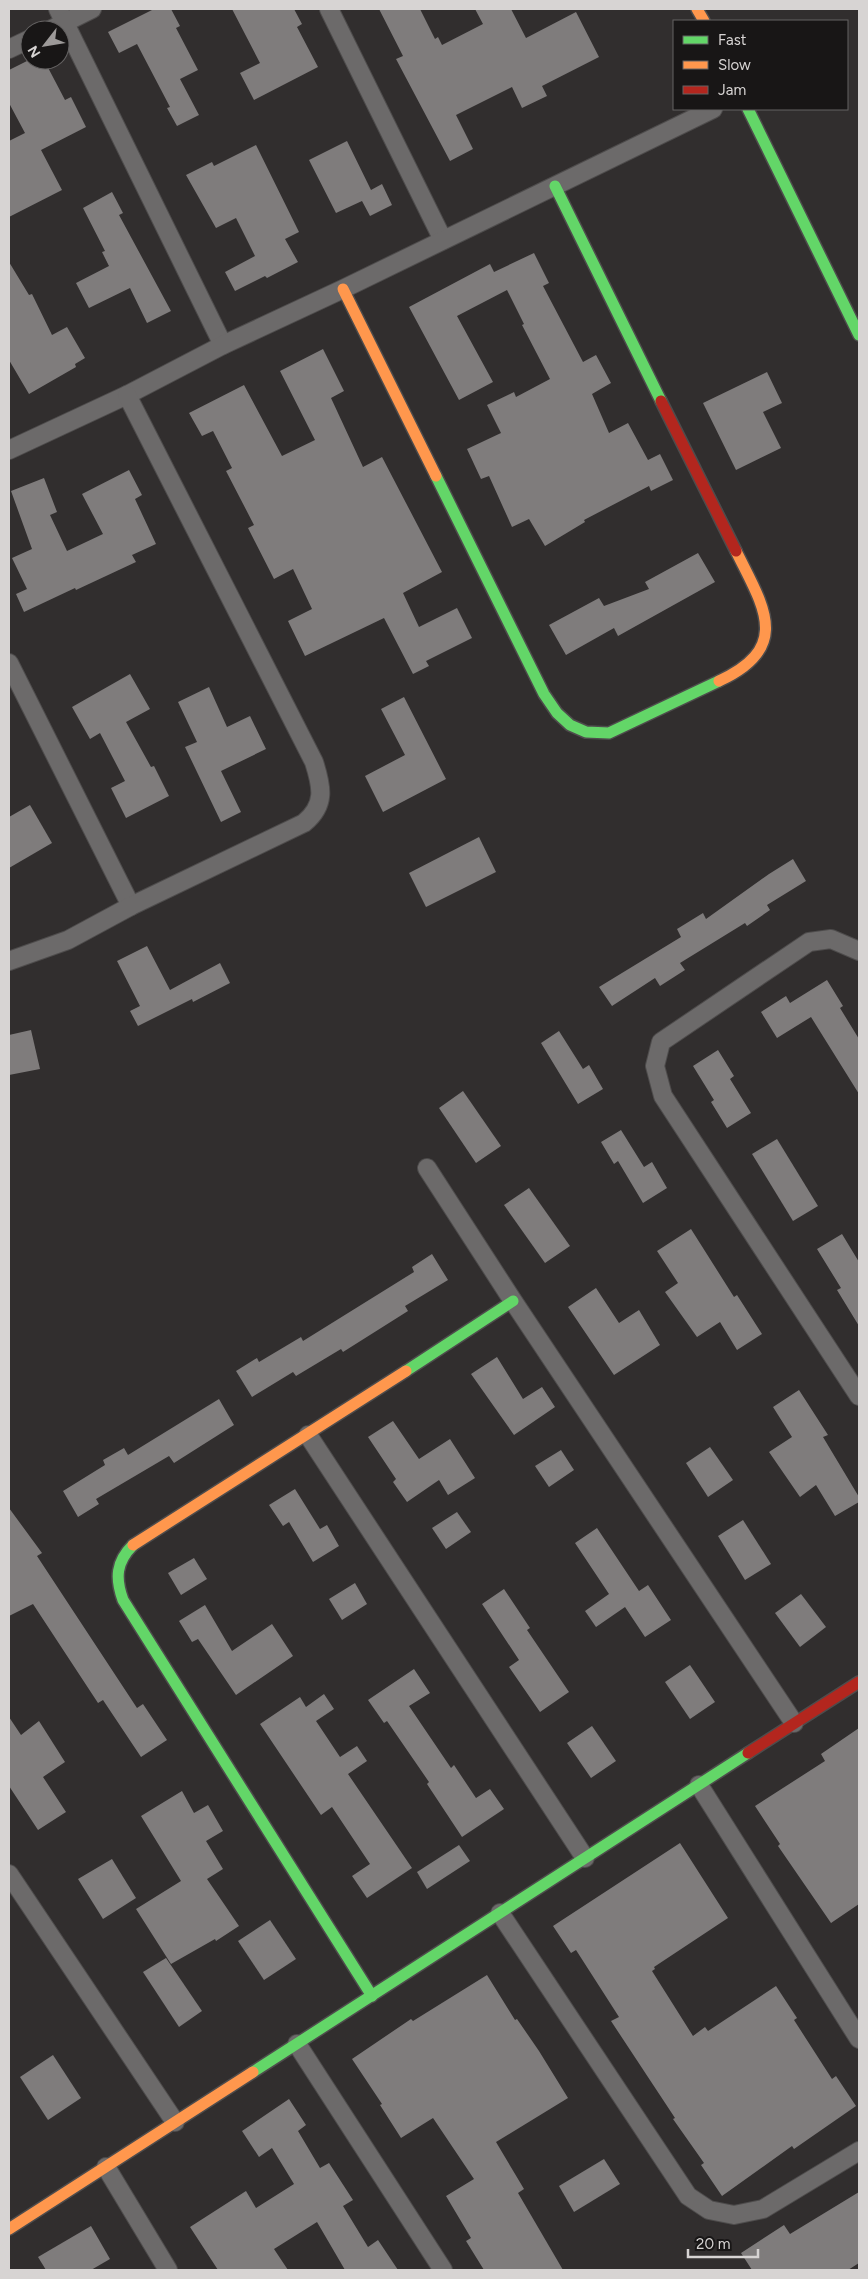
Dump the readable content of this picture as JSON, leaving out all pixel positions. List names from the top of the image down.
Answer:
{
  "legend": ["Fast", "Slow", "Jam"],
  "scale_bar": "20 m",
  "north": "bottom left"
}
